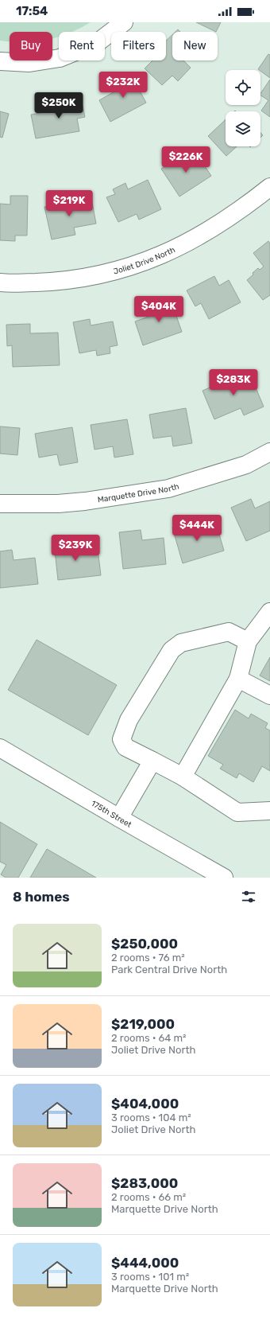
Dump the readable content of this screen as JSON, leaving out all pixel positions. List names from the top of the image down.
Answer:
{
  "streets": {
    "street": ["Joliet Drive North", "Marquette Drive North", "175th Street"]
  },
  "page": {
    "status": "17:54",
    "chip": [
      "Buy",
      "Rent",
      "Filters",
      "New"
    ],
    "price": [
      "$232K",
      "$250K",
      "$226K",
      "$219K",
      "$404K",
      "$283K",
      "$444K",
      "$239K"
    ],
    "heading": "8 homes",
    "list": [
      {
        "name": "$250,000",
        "note": "2 rooms · 76 m² · Park Central Drive North"
      },
      {
        "name": "$219,000",
        "note": "2 rooms · 64 m² · Joliet Drive North"
      },
      {
        "name": "$404,000",
        "note": "3 rooms · 104 m² · Joliet Drive North"
      },
      {
        "name": "$283,000",
        "note": "2 rooms · 66 m² · Marquette Drive North"
      },
      {
        "name": "$444,000",
        "note": "3 rooms · 101 m² · Marquette Drive North"
      }
    ]
  }
}
